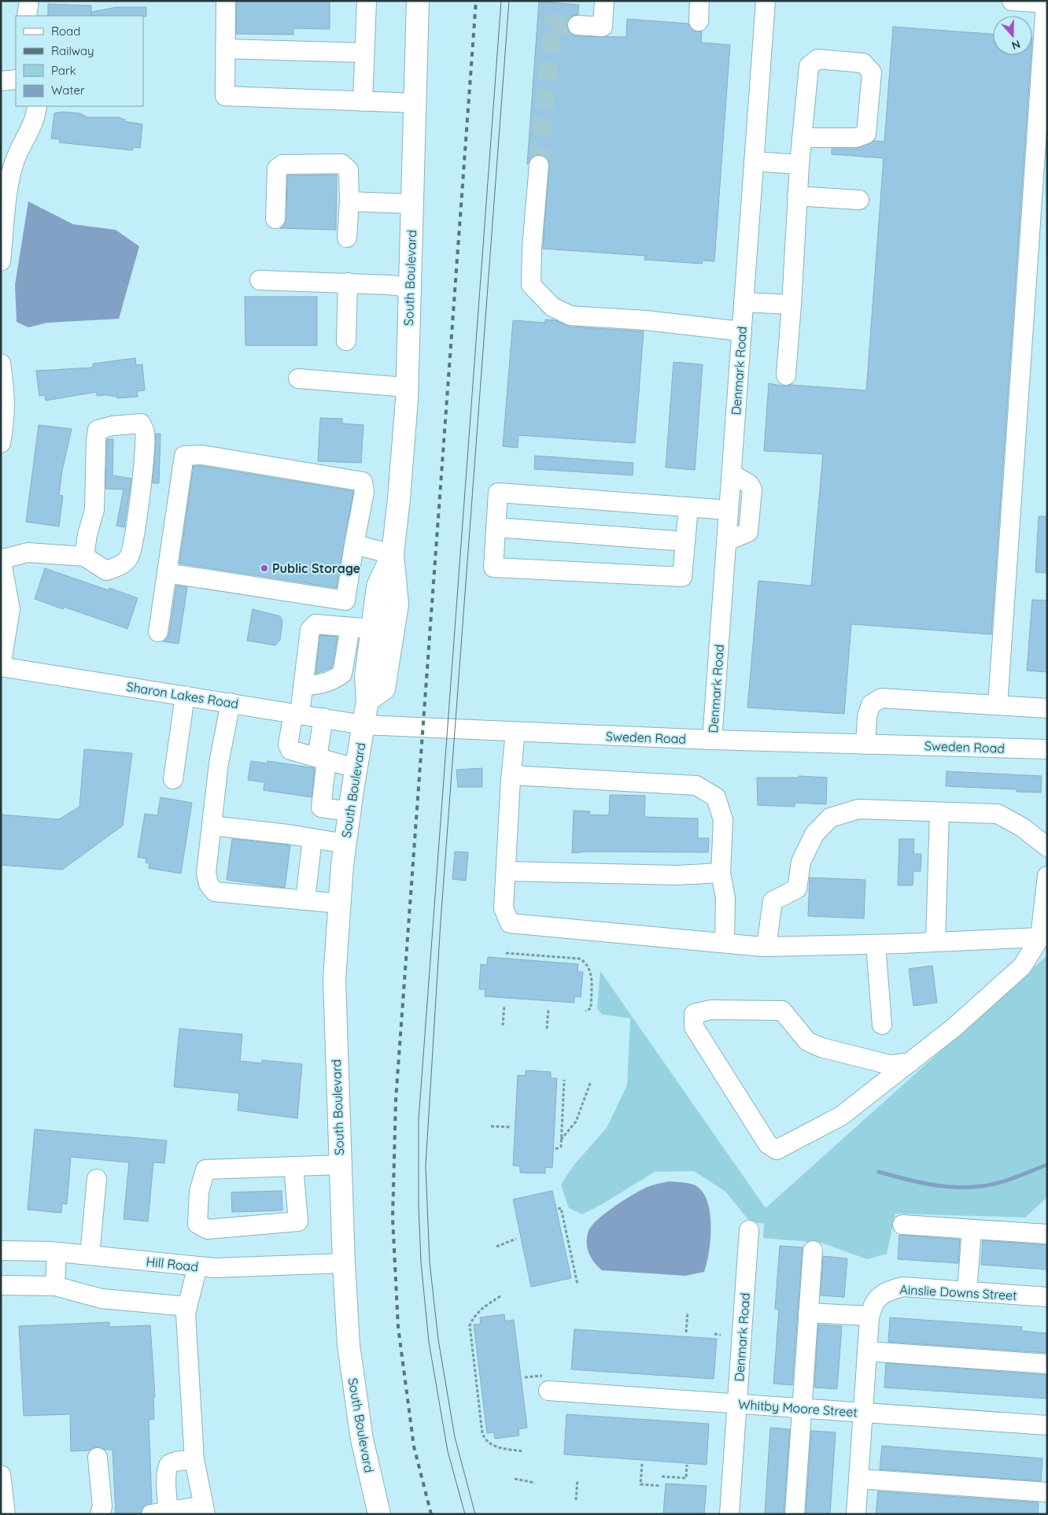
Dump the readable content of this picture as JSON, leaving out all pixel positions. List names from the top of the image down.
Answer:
{
  "streets": {
    "main road": ["South Boulevard"],
    "street": [
      "Denmark Road",
      "Sharon Lakes Road",
      "Sweden Road",
      "Hill Road",
      "Ainslie Downs Street",
      "Whitby Moore Street"
    ]
  },
  "crossings": [
    ["South Boulevard", "Sharon Lakes Road"],
    ["South Boulevard", "Sweden Road"],
    ["South Boulevard", "Hill Road"],
    ["Denmark Road", "Sweden Road"],
    ["Denmark Road", "Whitby Moore Street"],
    ["Sharon Lakes Road", "Sweden Road"],
    ["Ainslie Downs Street", "Whitby Moore Street"]
  ],
  "places": ["Public Storage"],
  "legend": [
    "Road",
    "Railway",
    "Park",
    "Water"
  ],
  "north": "bottom"
}
